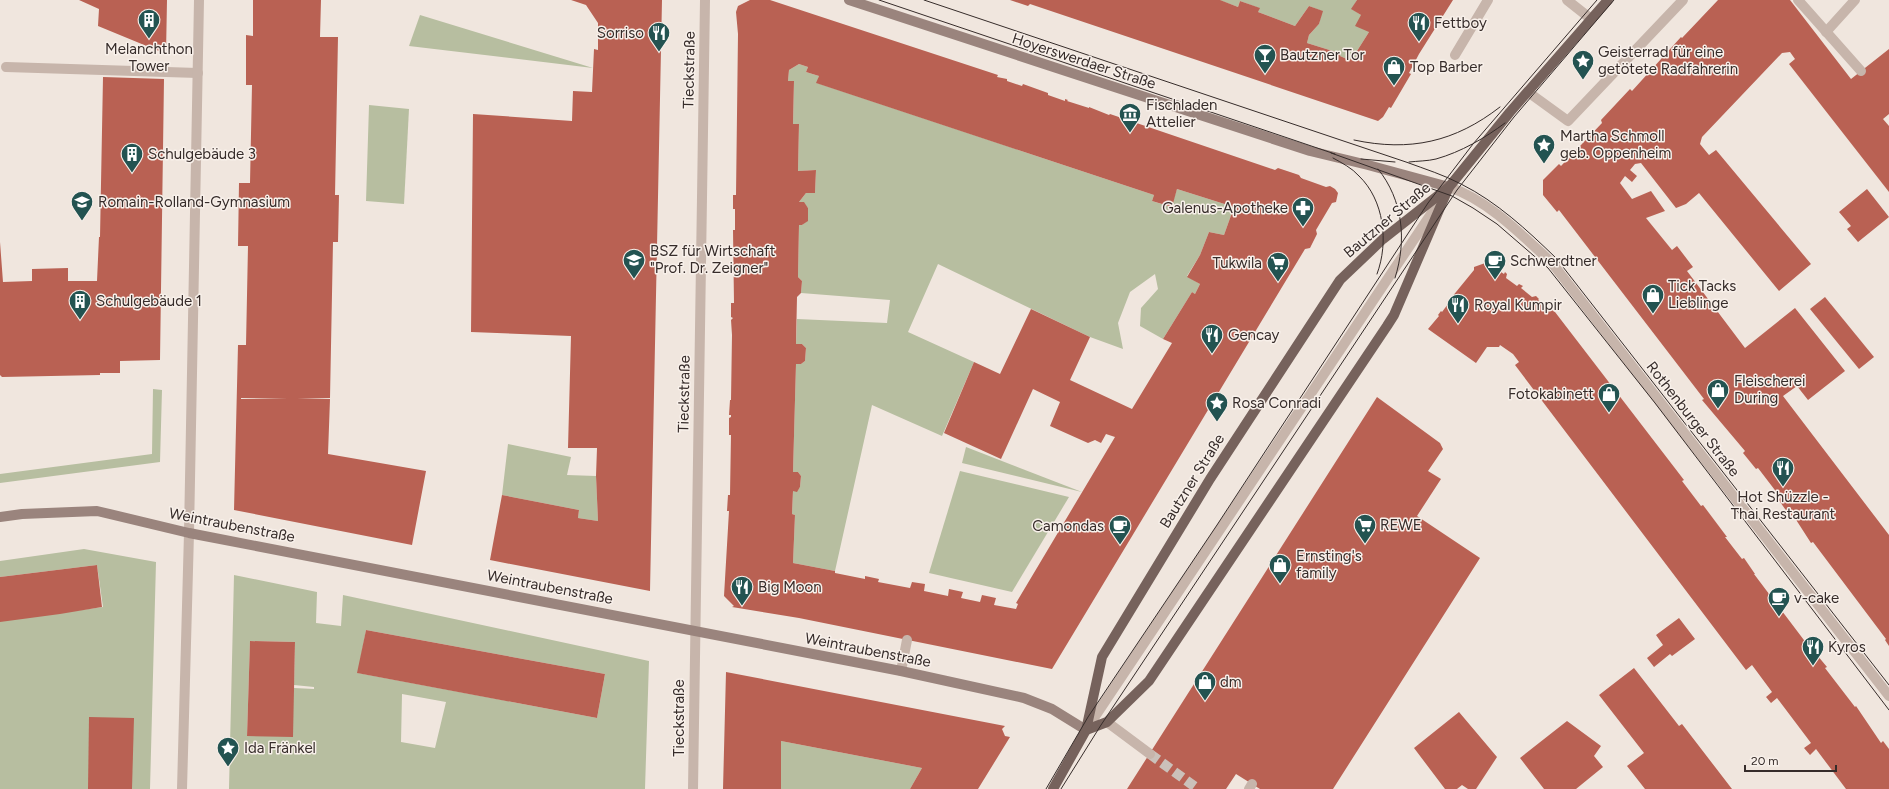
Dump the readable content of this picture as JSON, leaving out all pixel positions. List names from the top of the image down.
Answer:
{
  "streets": {
    "main road": ["Bautzner Straße"],
    "street": [
      "Hoyerswerdaer Straße",
      "Tieckstraße",
      "Rothenburger Straße",
      "Weintraubenstraße"
    ]
  },
  "crossings": [
    ["Hoyerswerdaer Straße", "Bautzner Straße"],
    ["Hoyerswerdaer Straße", "Rothenburger Straße"],
    ["Tieckstraße", "Weintraubenstraße"],
    ["Bautzner Straße", "Rothenburger Straße"],
    ["Bautzner Straße", "Weintraubenstraße"]
  ],
  "places": {
    "building": ["Melanchthon Tower", "Schulgebäude 3", "Schulgebäude 1"],
    "restaurant": [
      "Fettboy",
      "Sorriso",
      "Royal Kumpir",
      "Gencay",
      "Hot Shüzzle - Thai Restaurant",
      "Big Moon",
      "Kyros"
    ],
    "bar": ["Bautzner Tor"],
    "place": [
      "Geisterrad für eine getötete Radfahrerin",
      "Martha Schmoll geb. Oppenheim",
      "Rosa Conradi",
      "Ida Fränkel"
    ],
    "shop": [
      "Top Barber",
      "Tick Tacks Lieblinge",
      "Fleischerei During",
      "Fotokabinett",
      "Ernsting's family",
      "dm"
    ],
    "museum": ["Fischladen Attelier"],
    "school or university": ["Romain-Rolland-Gymnasium", "BSZ für Wirtschaft \"Prof. Dr. Zeigner\""],
    "pharmacy": ["Galenus-Apotheke"],
    "cafe": ["Schwerdtner", "Camondas", "v-cake"],
    "supermarket": ["Tukwila", "REWE"]
  },
  "scale_bar": "20 m"
}
